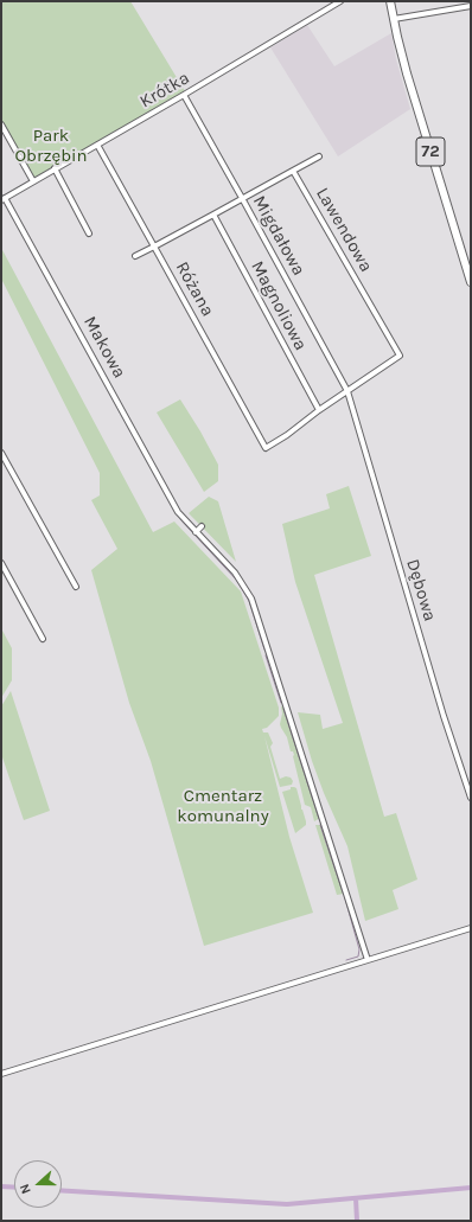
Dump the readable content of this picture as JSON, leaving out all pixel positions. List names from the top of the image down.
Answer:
{
  "streets": {
    "main road": ["72"],
    "street": [
      "Krótka",
      "Lawendowa",
      "Migdałowa",
      "Różana",
      "Magnoliowa",
      "Makowa",
      "Dębowa"
    ]
  },
  "crossings": [
    ["Krótka", "Migdałowa"],
    ["Krótka", "Różana"],
    ["Krótka", "Makowa"],
    ["Lawendowa", "Migdałowa"],
    ["Lawendowa", "Dębowa"],
    ["Migdałowa", "Dębowa"],
    ["Różana", "Magnoliowa"]
  ],
  "parks": ["Park Obrzębin", "Cmentarz komunalny"],
  "north": "left"
}
